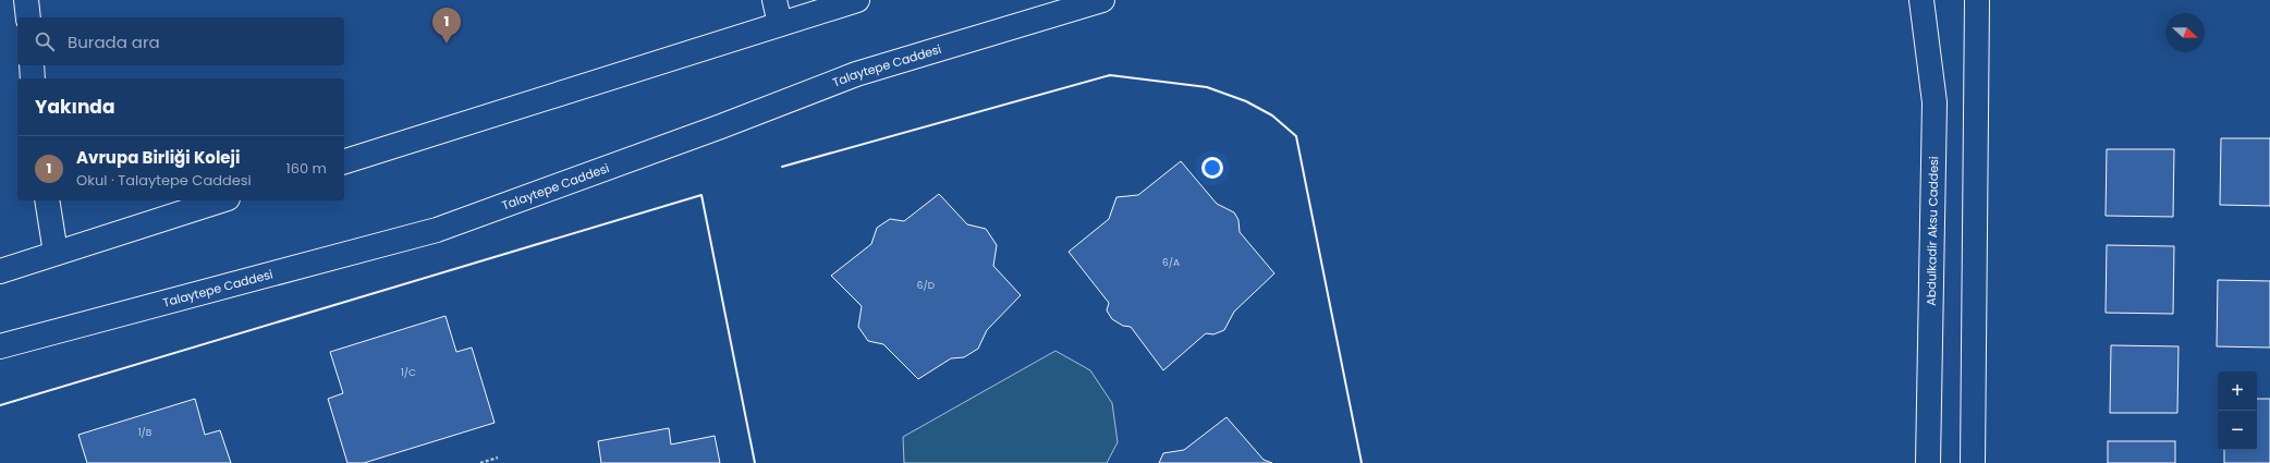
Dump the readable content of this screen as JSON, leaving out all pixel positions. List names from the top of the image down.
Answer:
{
  "streets": {
    "main road": ["Talaytepe Caddesi", "Abdulkadir Aksu Caddesi"]
  },
  "house_numbers": [
    "6/A",
    "6/D",
    "1/C",
    "1/B"
  ],
  "north": "right",
  "page": {
    "pins": "1",
    "search": "Burada ara",
    "heading": "Yakında",
    "list": [
      {
        "mark": "1",
        "name": "Avrupa Birliği Koleji",
        "note": "Okul · Talaytepe Caddesi",
        "value": "160 m"
      }
    ],
    "map_buttons": ["+", "−"]
  }
}
